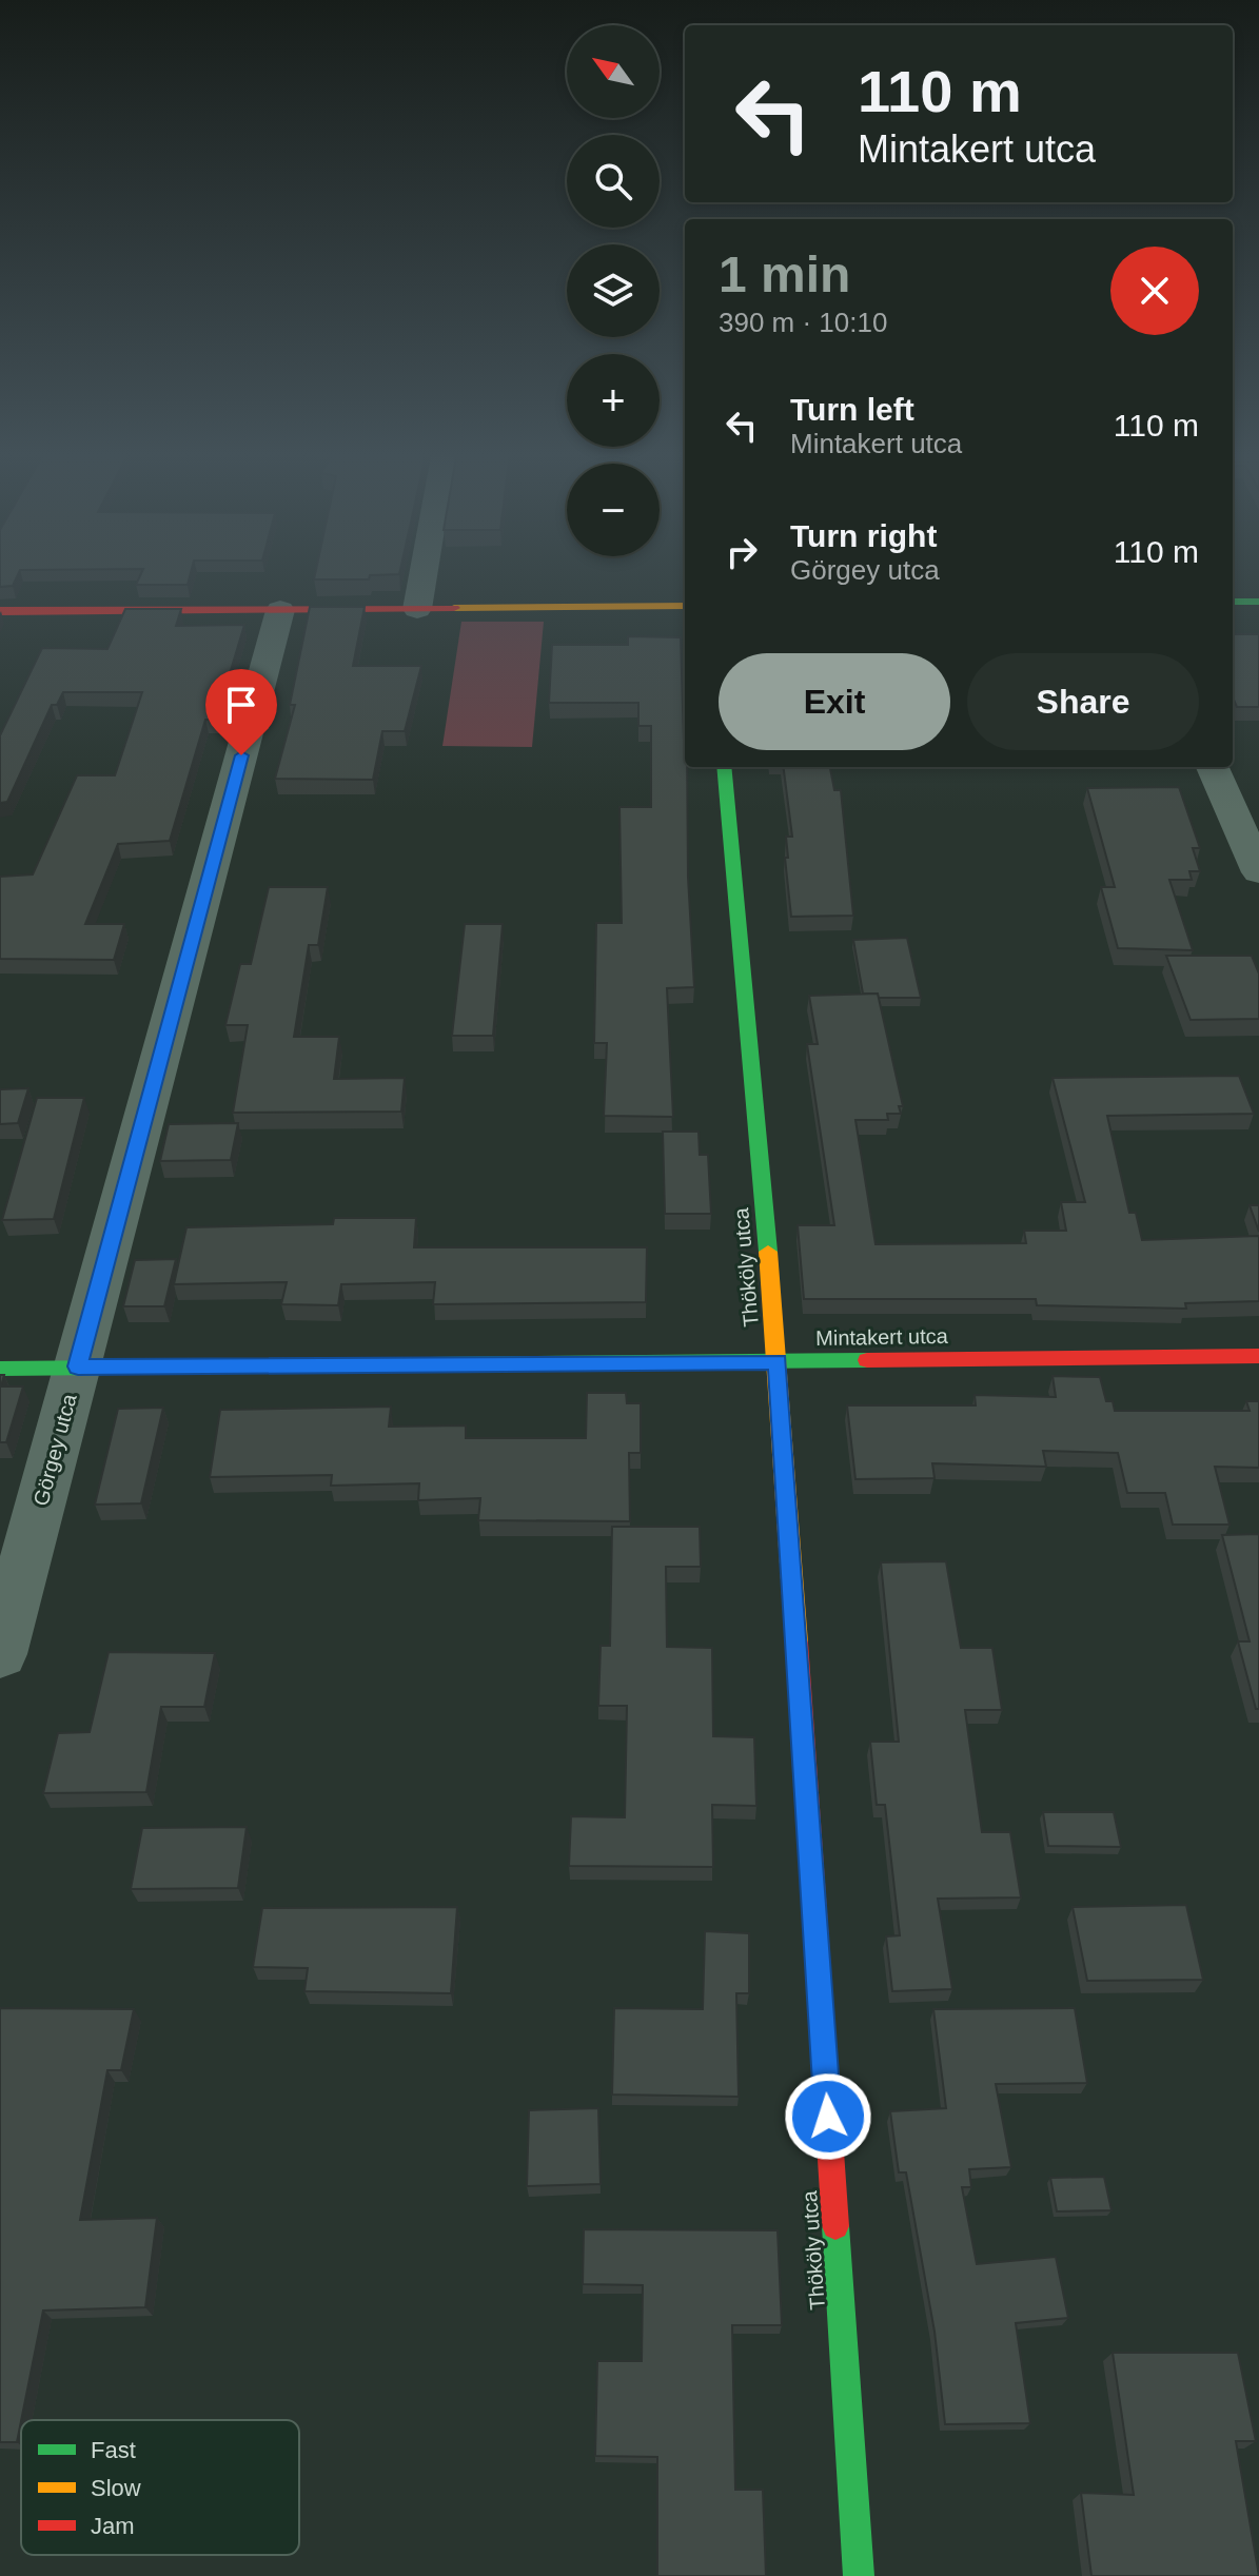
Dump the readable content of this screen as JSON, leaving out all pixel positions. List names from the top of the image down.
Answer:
{
  "streets": {
    "street": ["Thököly utca", "Mintakert utca", "Görgey utca"]
  },
  "crossings": [
    ["Thököly utca", "Mintakert utca"],
    ["Mintakert utca", "Görgey utca"]
  ],
  "legend": ["Fast", "Slow", "Jam"],
  "north": "top left",
  "page": {
    "map_buttons": ["+", "−"],
    "turn": ["110 m", "Mintakert utca"],
    "heading": ["1 min", "390 m · 10:10"],
    "list": [
      {
        "name": "Turn left",
        "note": "Mintakert utca",
        "value": "110 m"
      },
      {
        "name": "Turn right",
        "note": "Görgey utca",
        "value": "110 m"
      }
    ],
    "buttons": ["Exit", "Share"]
  }
}
